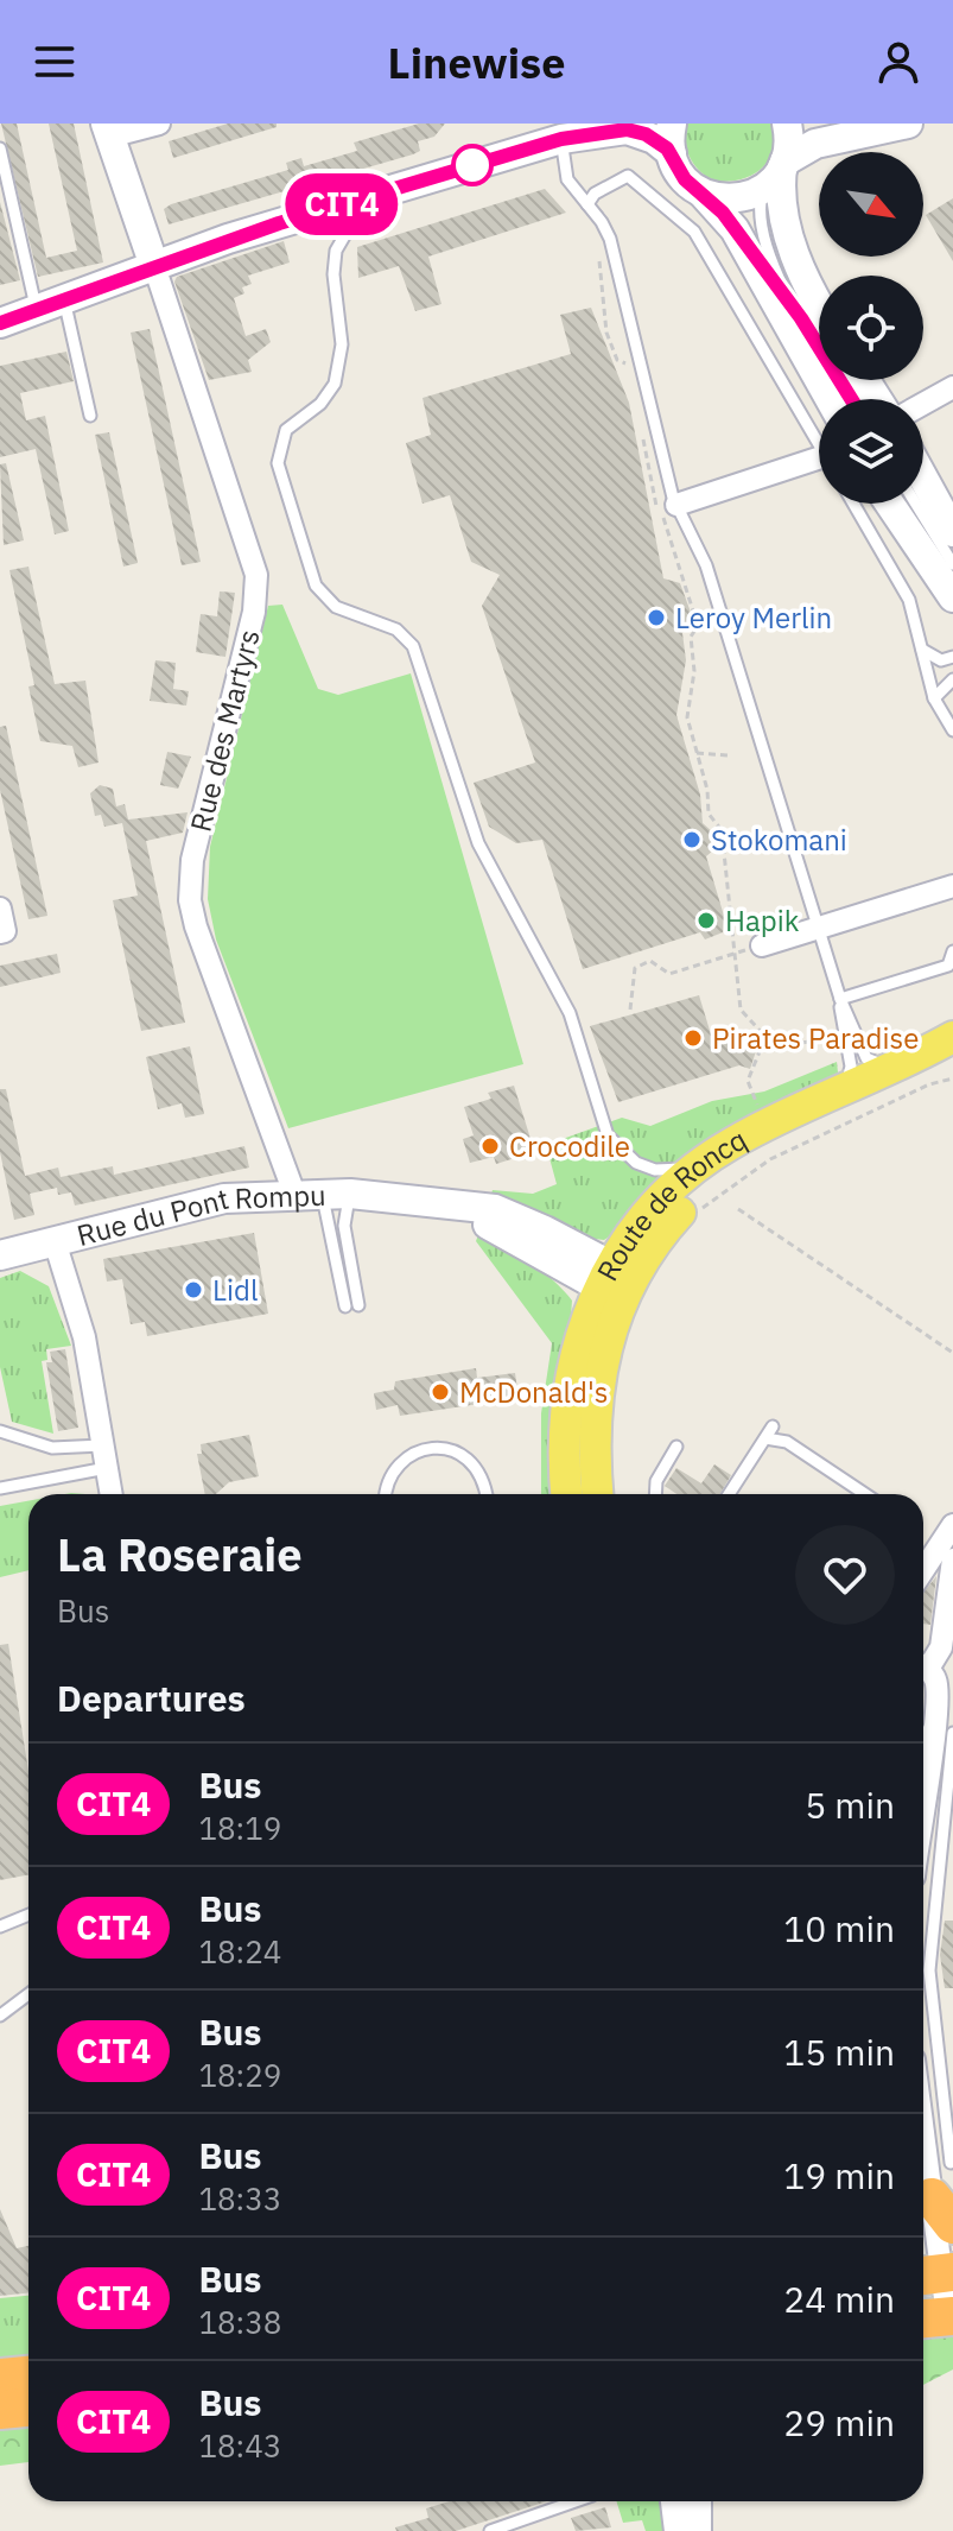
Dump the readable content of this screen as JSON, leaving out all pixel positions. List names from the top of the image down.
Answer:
{
  "streets": {
    "main road": ["Route de Roncq"],
    "street": ["Rue des Martyrs", "Rue du Pont Rompu"]
  },
  "crossings": [
    ["Rue des Martyrs", "Rue du Pont Rompu"],
    ["Route de Roncq", "Rue du Pont Rompu"]
  ],
  "places": [
    "Leroy Merlin",
    "Stokomani",
    "Hapik",
    "Pirates Paradise",
    "Crocodile",
    "Lidl",
    "McDonald's"
  ],
  "lines": ["bus line CIT4"],
  "north": "bottom right",
  "page": {
    "header": "Linewise",
    "on_map": "CIT4",
    "heading": [
      ["La Roseraie", "Bus"],
      "Departures"
    ],
    "list": [
      {
        "mark": "CIT4",
        "name": "Bus",
        "note": "18:19",
        "value": "5 min"
      },
      {
        "mark": "CIT4",
        "name": "Bus",
        "note": "18:24",
        "value": "10 min"
      },
      {
        "mark": "CIT4",
        "name": "Bus",
        "note": "18:29",
        "value": "15 min"
      },
      {
        "mark": "CIT4",
        "name": "Bus",
        "note": "18:33",
        "value": "19 min"
      },
      {
        "mark": "CIT4",
        "name": "Bus",
        "note": "18:38",
        "value": "24 min"
      },
      {
        "mark": "CIT4",
        "name": "Bus",
        "note": "18:43",
        "value": "29 min"
      }
    ]
  }
}
